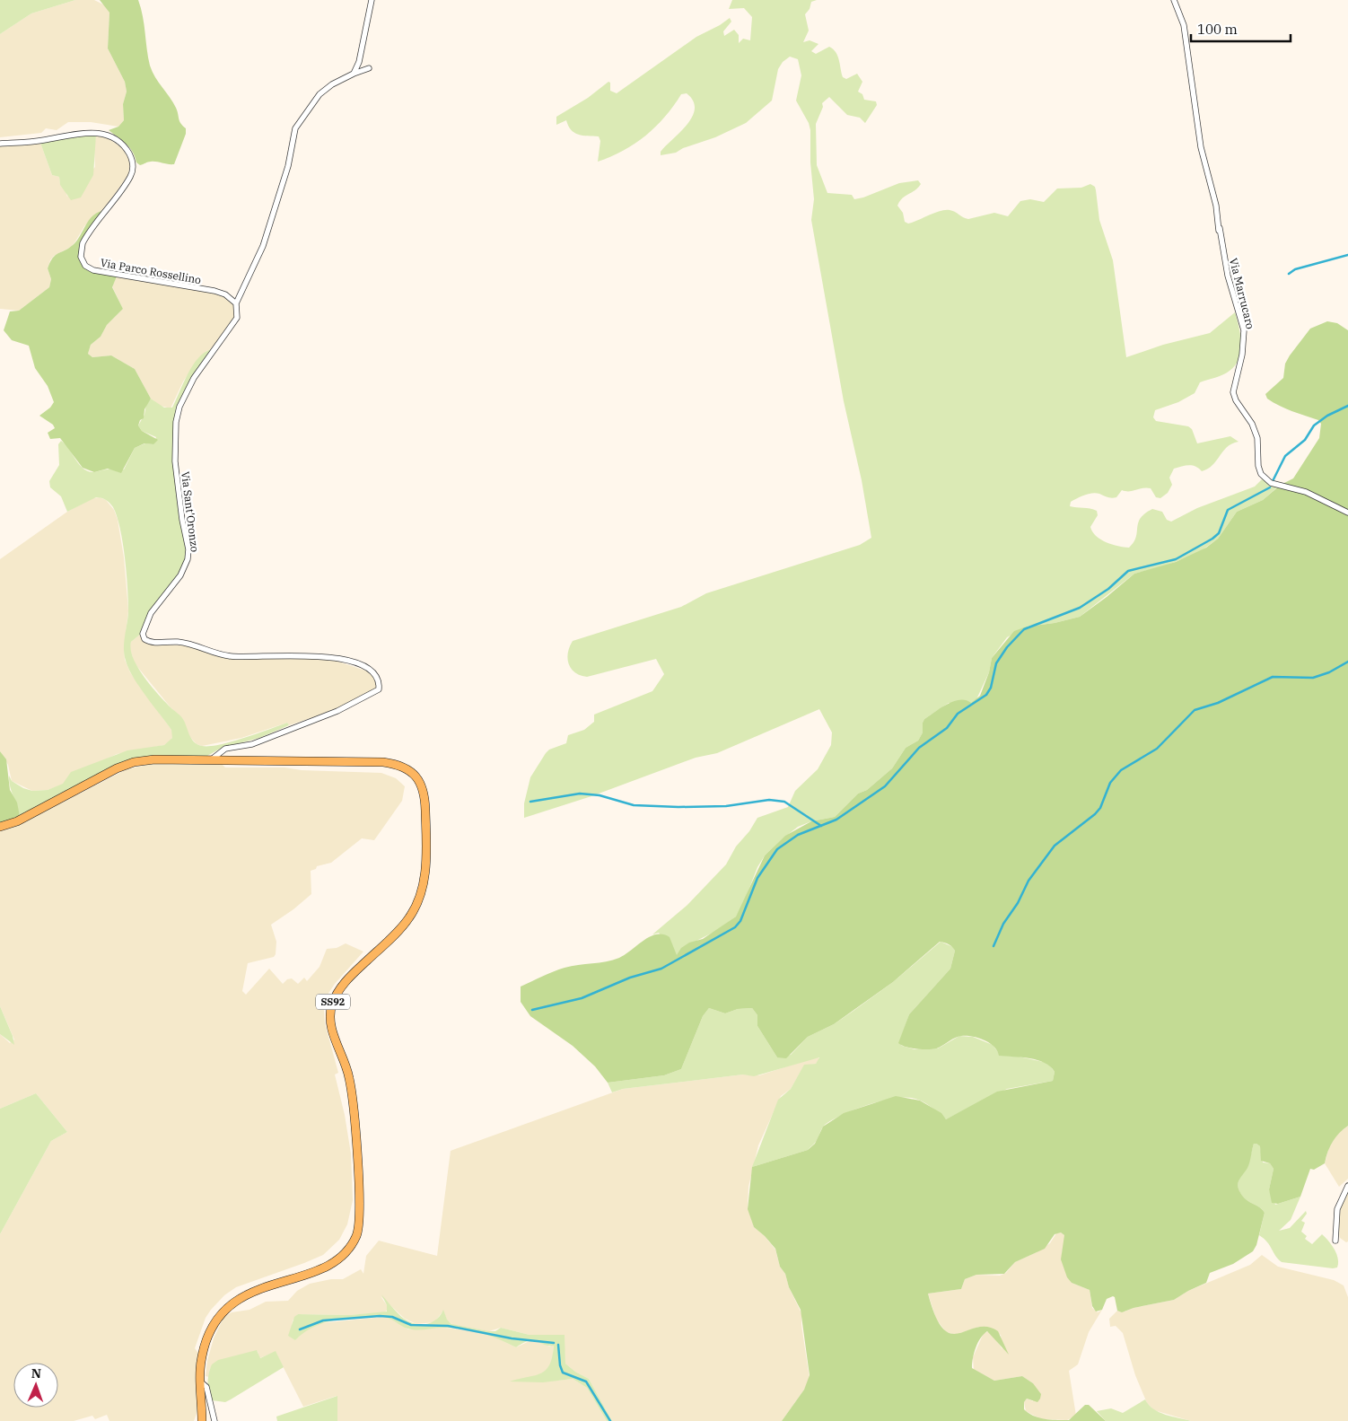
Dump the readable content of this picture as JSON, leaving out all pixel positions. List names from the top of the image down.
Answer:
{
  "streets": {
    "main road": ["SS92"],
    "street": ["Via Parco Rossellino", "Via Marrucaro", "Via Sant'Oronzo"]
  },
  "crossings": [
    ["Via Parco Rossellino", "Via Sant'Oronzo"],
    ["Via Sant'Oronzo", "SS92"]
  ],
  "scale_bar": "100 m",
  "north": "top"
}
